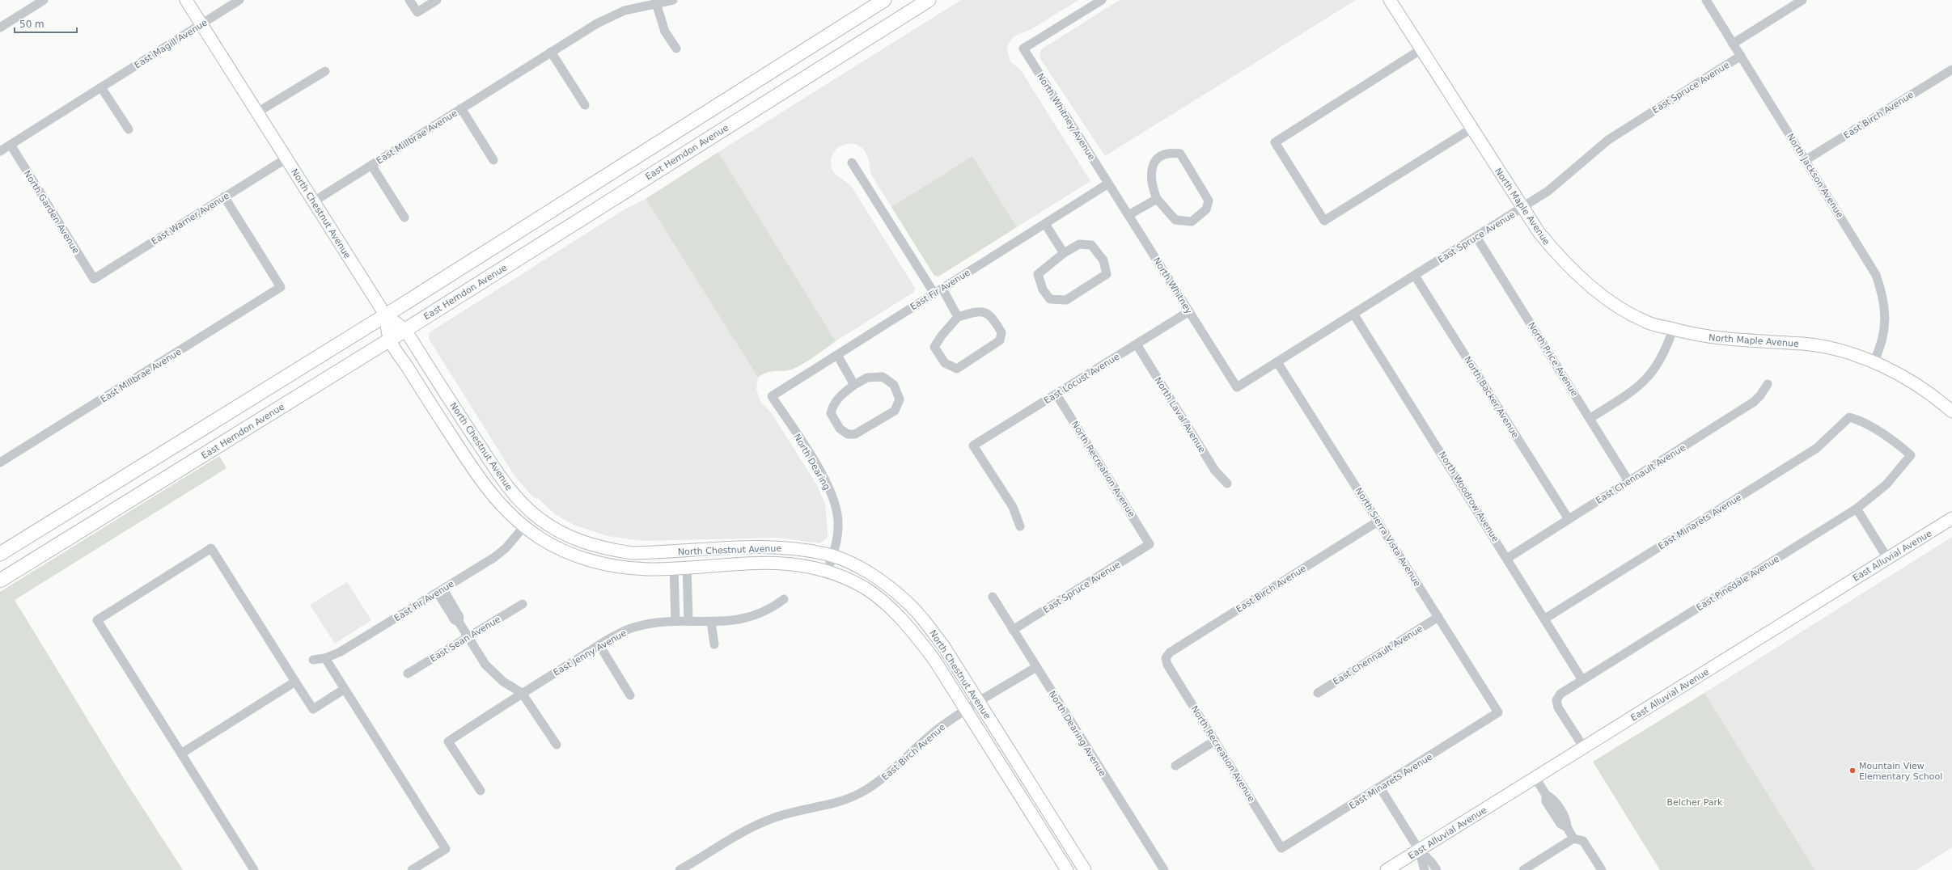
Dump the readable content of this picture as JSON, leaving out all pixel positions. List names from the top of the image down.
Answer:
{
  "streets": {
    "main road": [
      "East Herndon Avenue",
      "North Maple Avenue",
      "North Chestnut Avenue",
      "East Alluvial Avenue"
    ],
    "street": [
      "East Magill Avenue",
      "East Spruce Avenue",
      "East Birch Avenue",
      "North Whitney Avenue",
      "East Millbrae Avenue",
      "North Jackson Avenue",
      "North Garden Avenue",
      "East Warner Avenue",
      "North Whitney",
      "East Fir Avenue",
      "North Price Avenue",
      "East Locust Avenue",
      "North Backer Avenue",
      "North Laval Avenue",
      "North Dearing",
      "North Recreation Avenue",
      "East Chennault Avenue",
      "North Woodrow Avenue",
      "East Minarets Avenue",
      "North Sierra Vista Avenue",
      "East Pinedale Avenue",
      "East Sean Avenue",
      "East Jenny Avenue",
      "North Dearing Avenue"
    ]
  },
  "crossings": [
    ["East Magill Avenue", "North Garden Avenue"],
    ["East Magill Avenue", "North Chestnut Avenue"],
    ["East Spruce Avenue", "North Jackson Avenue"],
    ["East Spruce Avenue", "North Maple Avenue"],
    ["East Spruce Avenue", "North Whitney"],
    ["East Spruce Avenue", "North Price Avenue"],
    ["East Spruce Avenue", "North Backer Avenue"],
    ["East Spruce Avenue", "North Recreation Avenue"],
    ["East Spruce Avenue", "North Woodrow Avenue"],
    ["East Spruce Avenue", "North Sierra Vista Avenue"],
    ["East Spruce Avenue", "North Dearing Avenue"],
    ["East Birch Avenue", "North Jackson Avenue"],
    ["East Birch Avenue", "North Chestnut Avenue"],
    ["East Birch Avenue", "North Recreation Avenue"],
    ["East Birch Avenue", "North Sierra Vista Avenue"],
    ["East Birch Avenue", "North Dearing Avenue"],
    ["North Whitney Avenue", "North Whitney"],
    ["North Whitney Avenue", "East Fir Avenue"],
    ["East Millbrae Avenue", "North Chestnut Avenue"],
    ["East Millbrae Avenue", "East Warner Avenue"],
    ["East Herndon Avenue", "North Chestnut Avenue"],
    ["North Jackson Avenue", "North Maple Avenue"],
    ["North Garden Avenue", "East Warner Avenue"],
    ["North Chestnut Avenue", "East Warner Avenue"],
    ["North Chestnut Avenue", "East Fir Avenue"],
    ["North Chestnut Avenue", "North Dearing"],
    ["North Whitney", "East Fir Avenue"],
    ["North Whitney", "East Locust Avenue"],
    ["East Fir Avenue", "North Dearing"],
    ["North Price Avenue", "East Chennault Avenue"],
    ["East Locust Avenue", "North Laval Avenue"],
    ["East Locust Avenue", "North Recreation Avenue"],
    ["North Backer Avenue", "East Chennault Avenue"],
    ["North Recreation Avenue", "East Minarets Avenue"],
    ["East Chennault Avenue", "North Woodrow Avenue"],
    ["East Chennault Avenue", "North Sierra Vista Avenue"],
    ["North Woodrow Avenue", "East Minarets Avenue"],
    ["North Woodrow Avenue", "East Pinedale Avenue"],
    ["East Minarets Avenue", "North Sierra Vista Avenue"],
    ["East Minarets Avenue", "East Pinedale Avenue"],
    ["East Alluvial Avenue", "East Pinedale Avenue"]
  ],
  "parks": ["Belcher Park"],
  "places": ["Mountain View Elementary School"],
  "scale_bar": "50 m"
}
